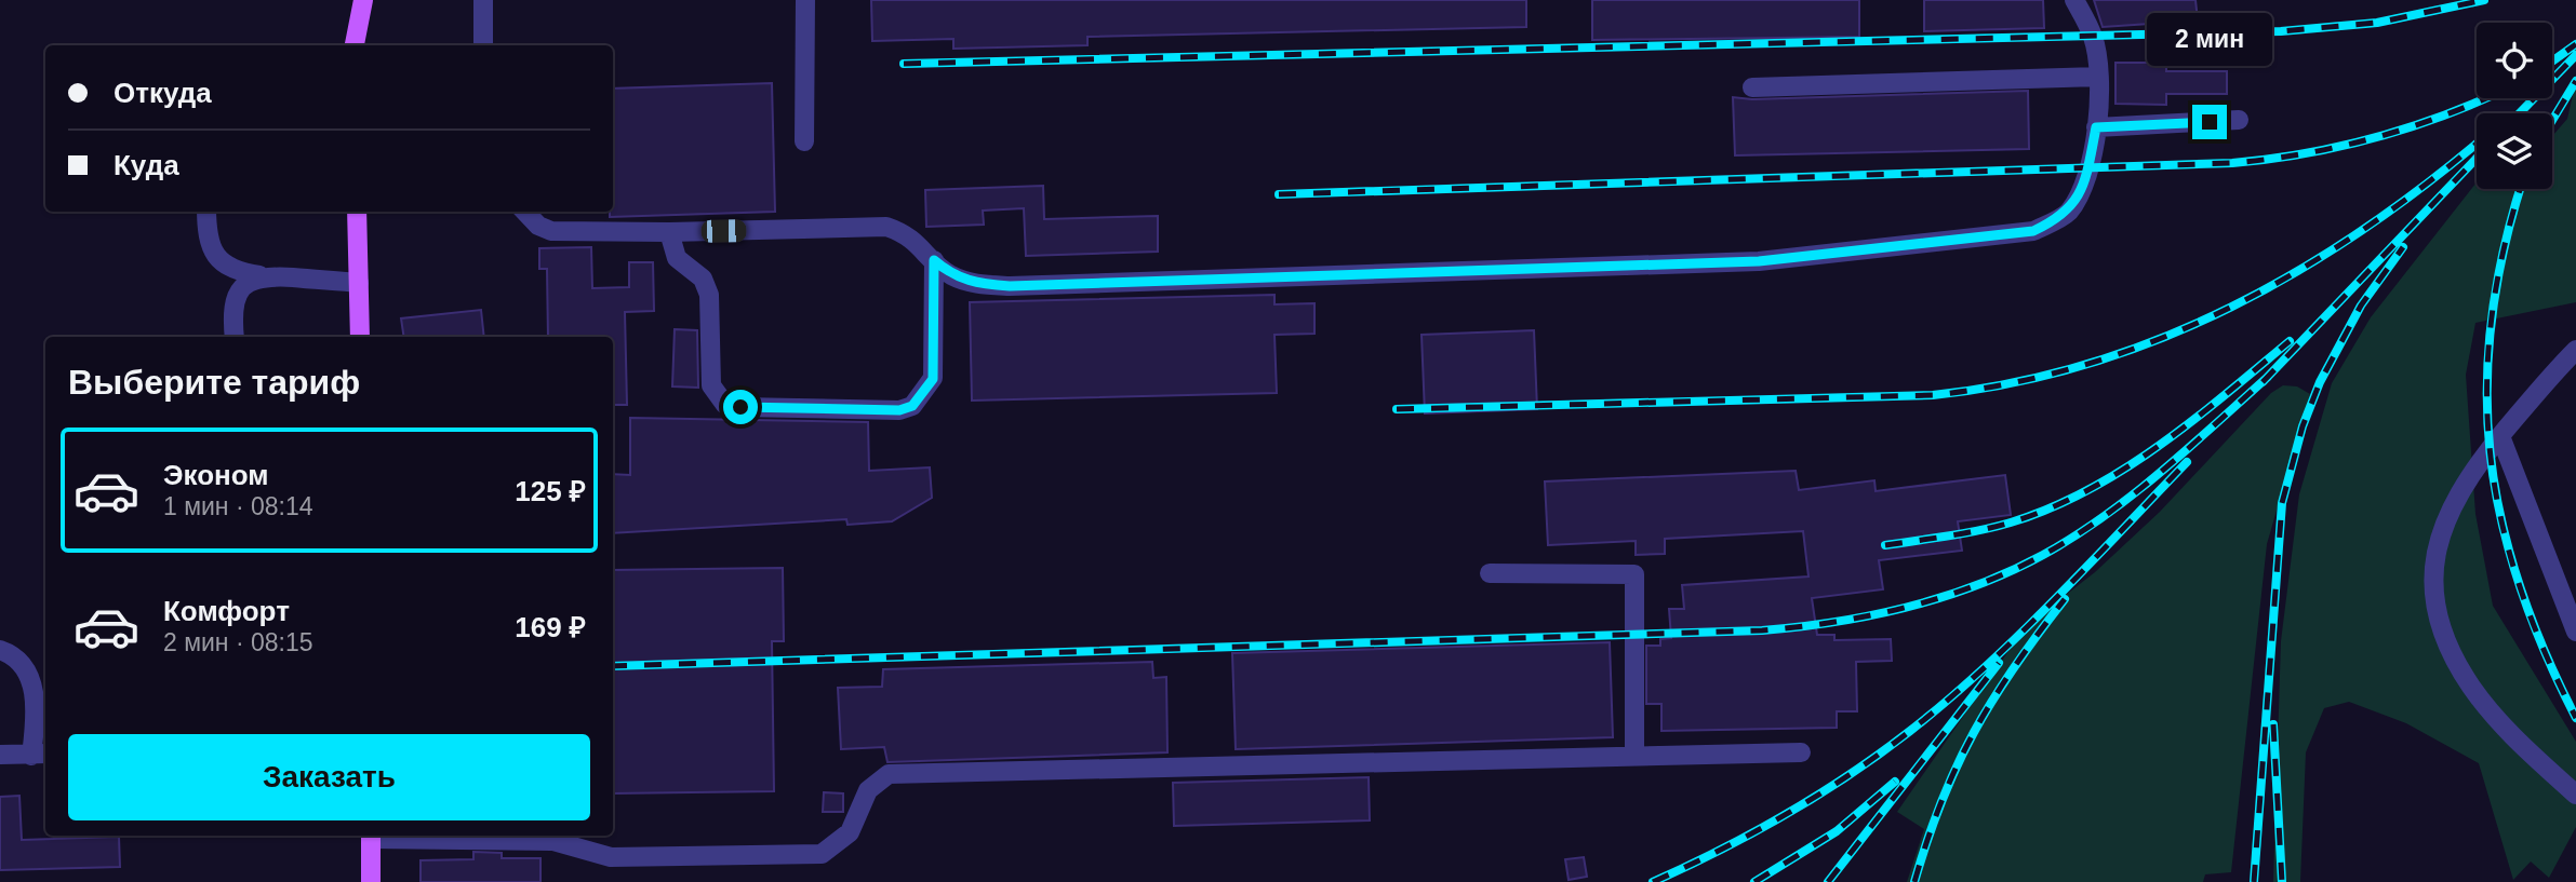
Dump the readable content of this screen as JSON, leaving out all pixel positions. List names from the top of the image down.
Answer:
{
  "page": {
    "bubble": "2 мин",
    "banner": ["Откуда", "Куда"],
    "heading": "Выберите тариф",
    "list": [
      {
        "name": "Эконом",
        "note": "1 мин · 08:14",
        "value": "125 ₽"
      },
      {
        "name": "Комфорт",
        "note": "2 мин · 08:15",
        "value": "169 ₽"
      }
    ],
    "buttons": "Заказать"
  }
}
